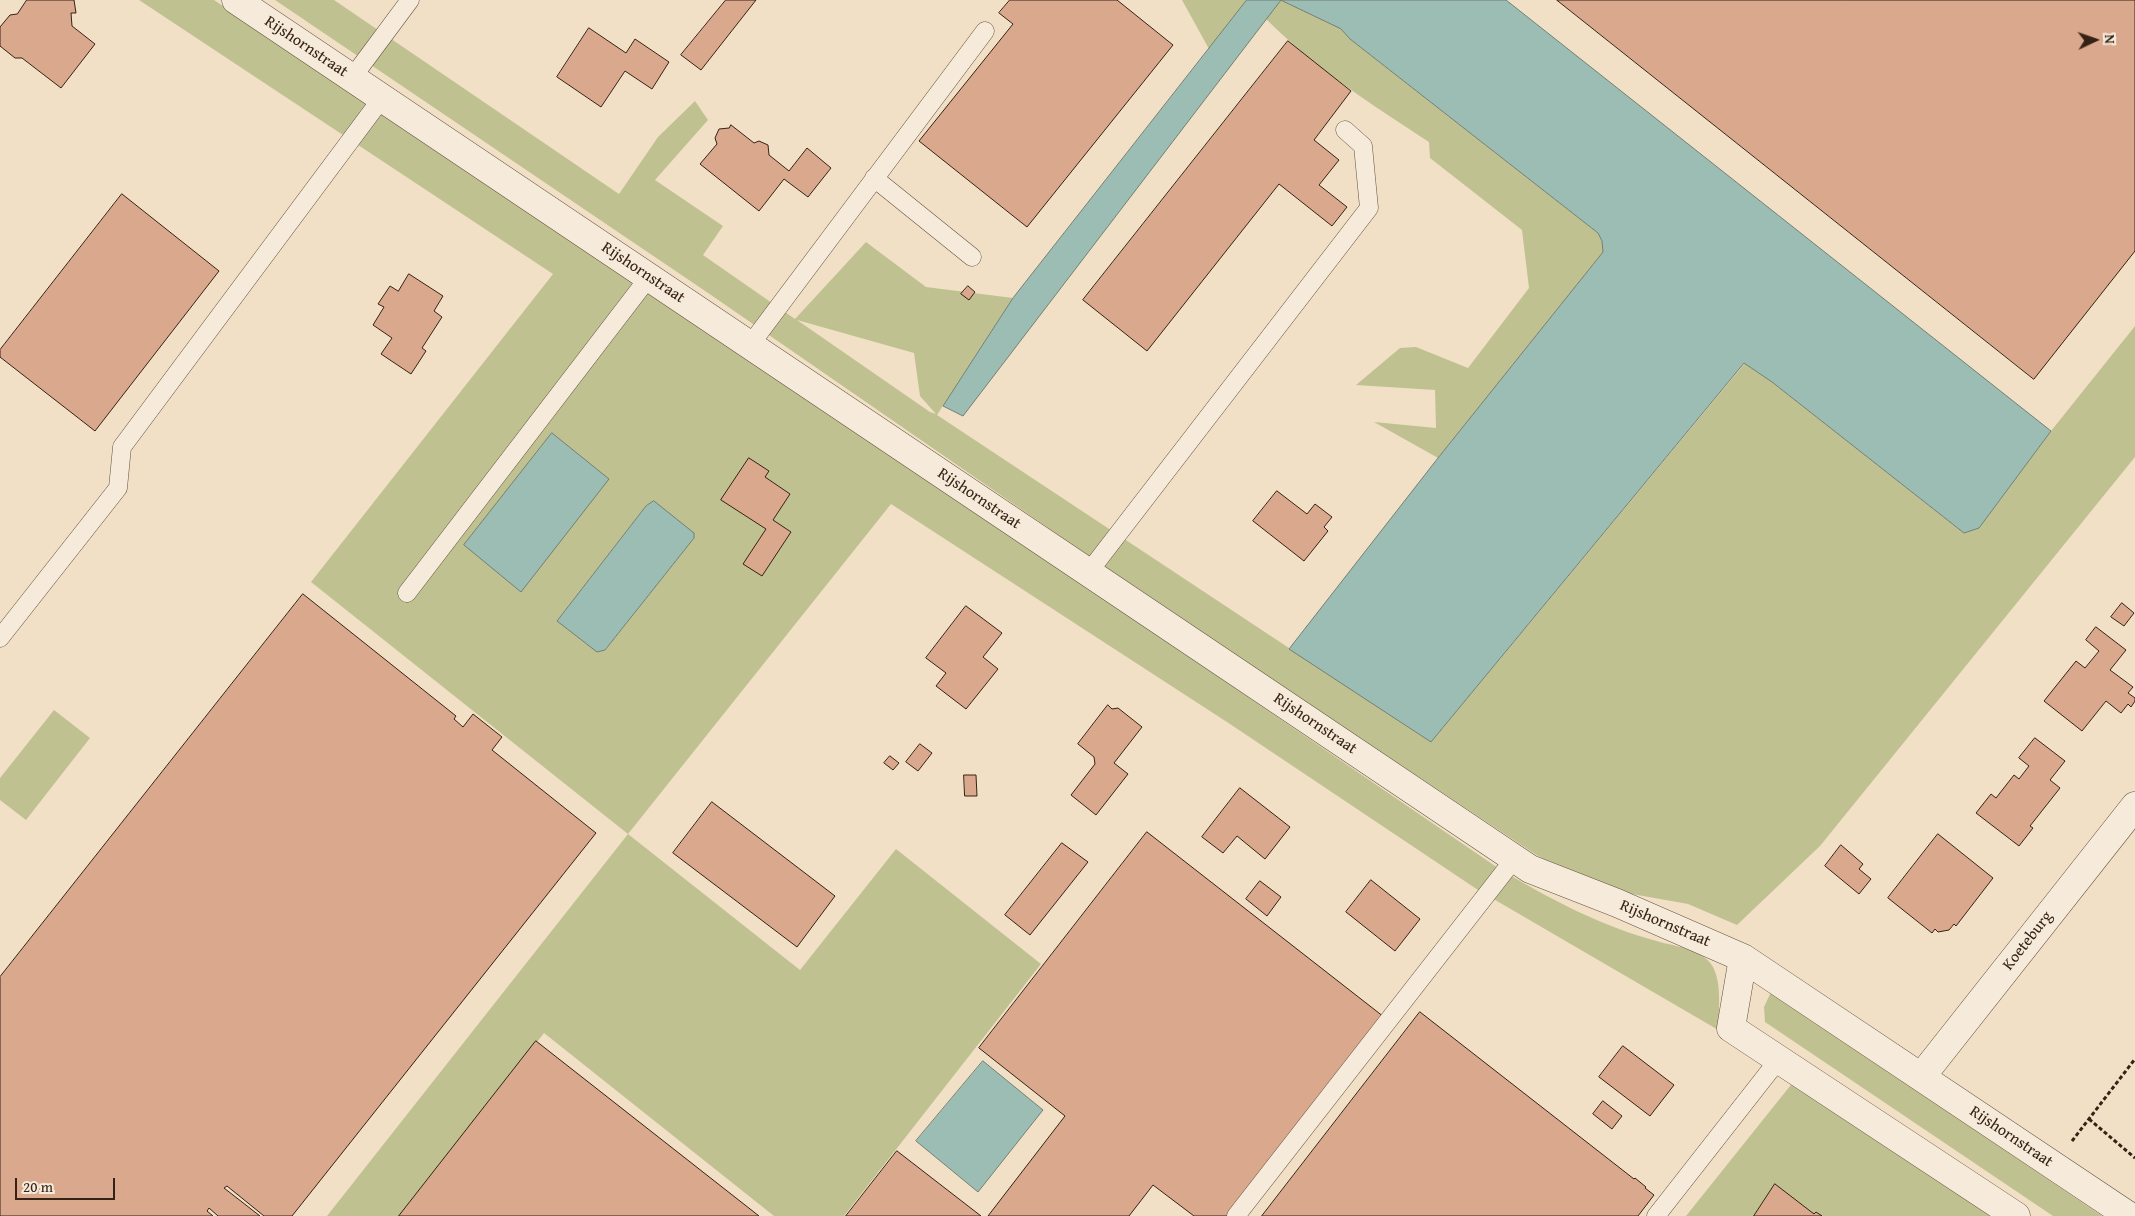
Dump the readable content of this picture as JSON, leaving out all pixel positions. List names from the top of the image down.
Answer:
{
  "streets": {
    "street": ["Rijshornstraat", "Koeteburg"]
  },
  "crossings": [
    ["Rijshornstraat", "Koeteburg"]
  ],
  "scale_bar": "20 m",
  "north": "right"
}
